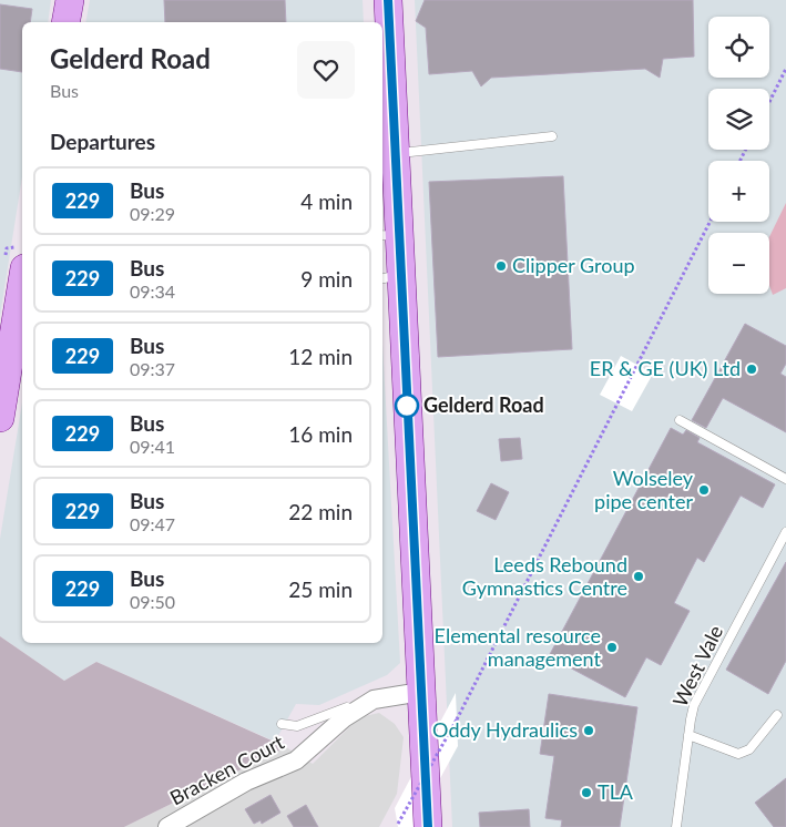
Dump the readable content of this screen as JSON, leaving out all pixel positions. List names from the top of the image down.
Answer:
{
  "streets": {
    "street": ["Bracken Court"],
    "lane": ["West Vale"]
  },
  "places": [
    "Clipper Group",
    "ER & GE (UK) Ltd",
    "Gelderd Road",
    "Wolseley pipe center",
    "Leeds Rebound Gymnastics Centre",
    "Elemental resource management",
    "Oddy Hydraulics",
    "TLA"
  ],
  "lines": ["bus line 229"],
  "page": {
    "map_buttons": ["+", "−"],
    "heading": [
      ["Gelderd Road", "Bus"],
      "Departures"
    ],
    "list": [
      {
        "mark": "229",
        "name": "Bus",
        "note": "09:29",
        "value": "4 min"
      },
      {
        "mark": "229",
        "name": "Bus",
        "note": "09:34",
        "value": "9 min"
      },
      {
        "mark": "229",
        "name": "Bus",
        "note": "09:37",
        "value": "12 min"
      },
      {
        "mark": "229",
        "name": "Bus",
        "note": "09:41",
        "value": "16 min"
      },
      {
        "mark": "229",
        "name": "Bus",
        "note": "09:47",
        "value": "22 min"
      },
      {
        "mark": "229",
        "name": "Bus",
        "note": "09:50",
        "value": "25 min"
      }
    ]
  }
}
